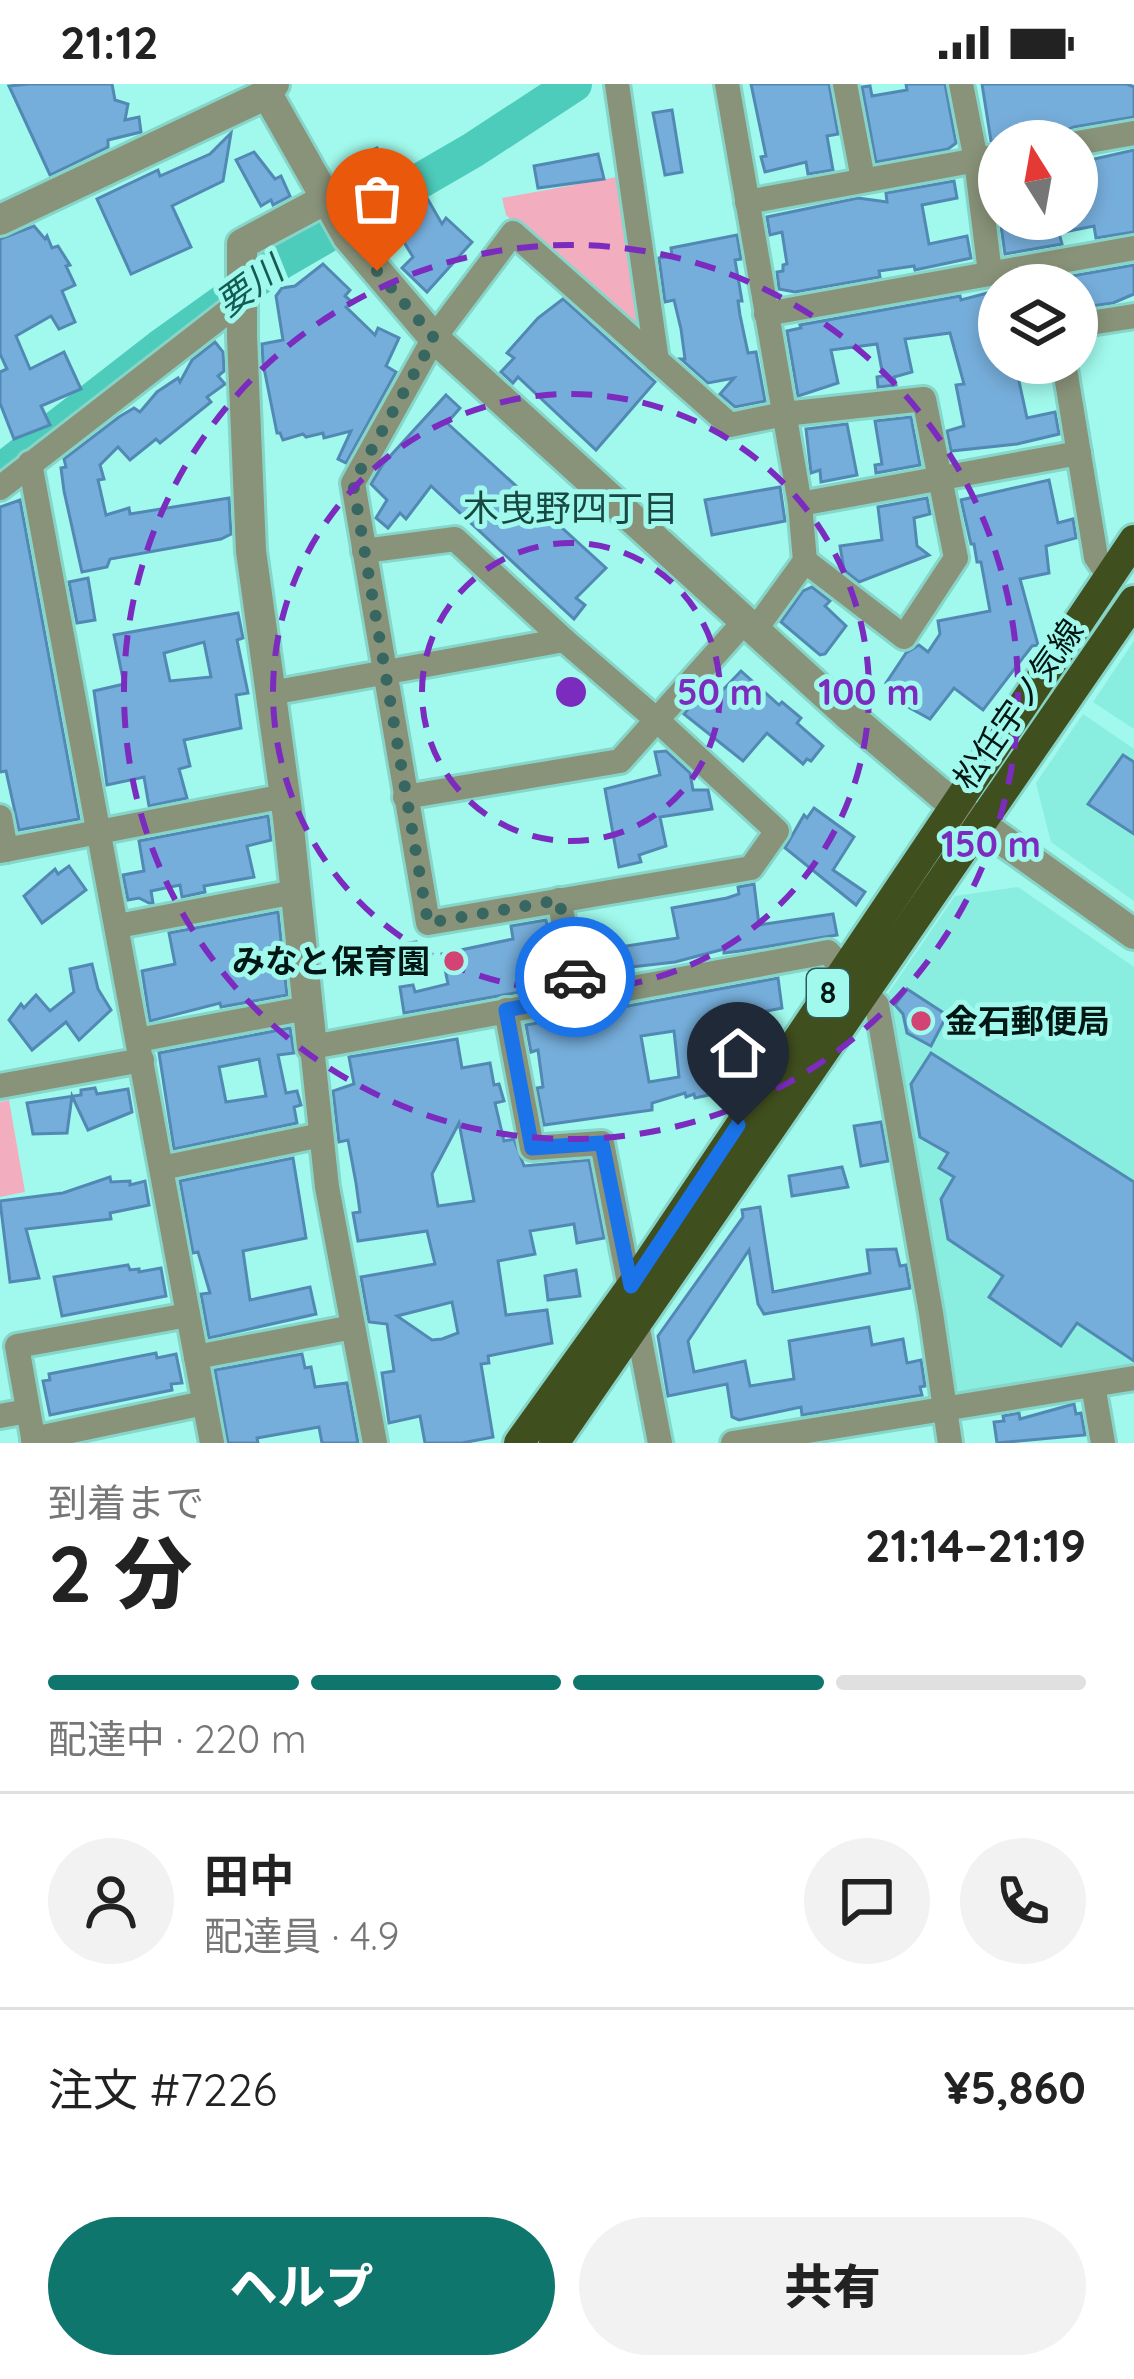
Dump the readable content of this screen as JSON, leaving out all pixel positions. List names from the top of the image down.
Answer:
{
  "streets": {
    "main road": ["松任宇ノ気線", "8"]
  },
  "districts": ["木曳野四丁目"],
  "water": ["要川"],
  "places": ["みなと保育園", "金石郵便局"],
  "north": "top",
  "page": {
    "status": "21:12",
    "heading": ["2 分", "到着まで", "21:14–21:19"],
    "panel": [
      "田中",
      "配達員 · 4.9",
      "注文 #7226",
      "¥5,860"
    ],
    "bar": "配達中 · 220 m",
    "buttons": ["ヘルプ", "共有"]
  },
  "rings": ["50 m", "100 m", "150 m"]
}
